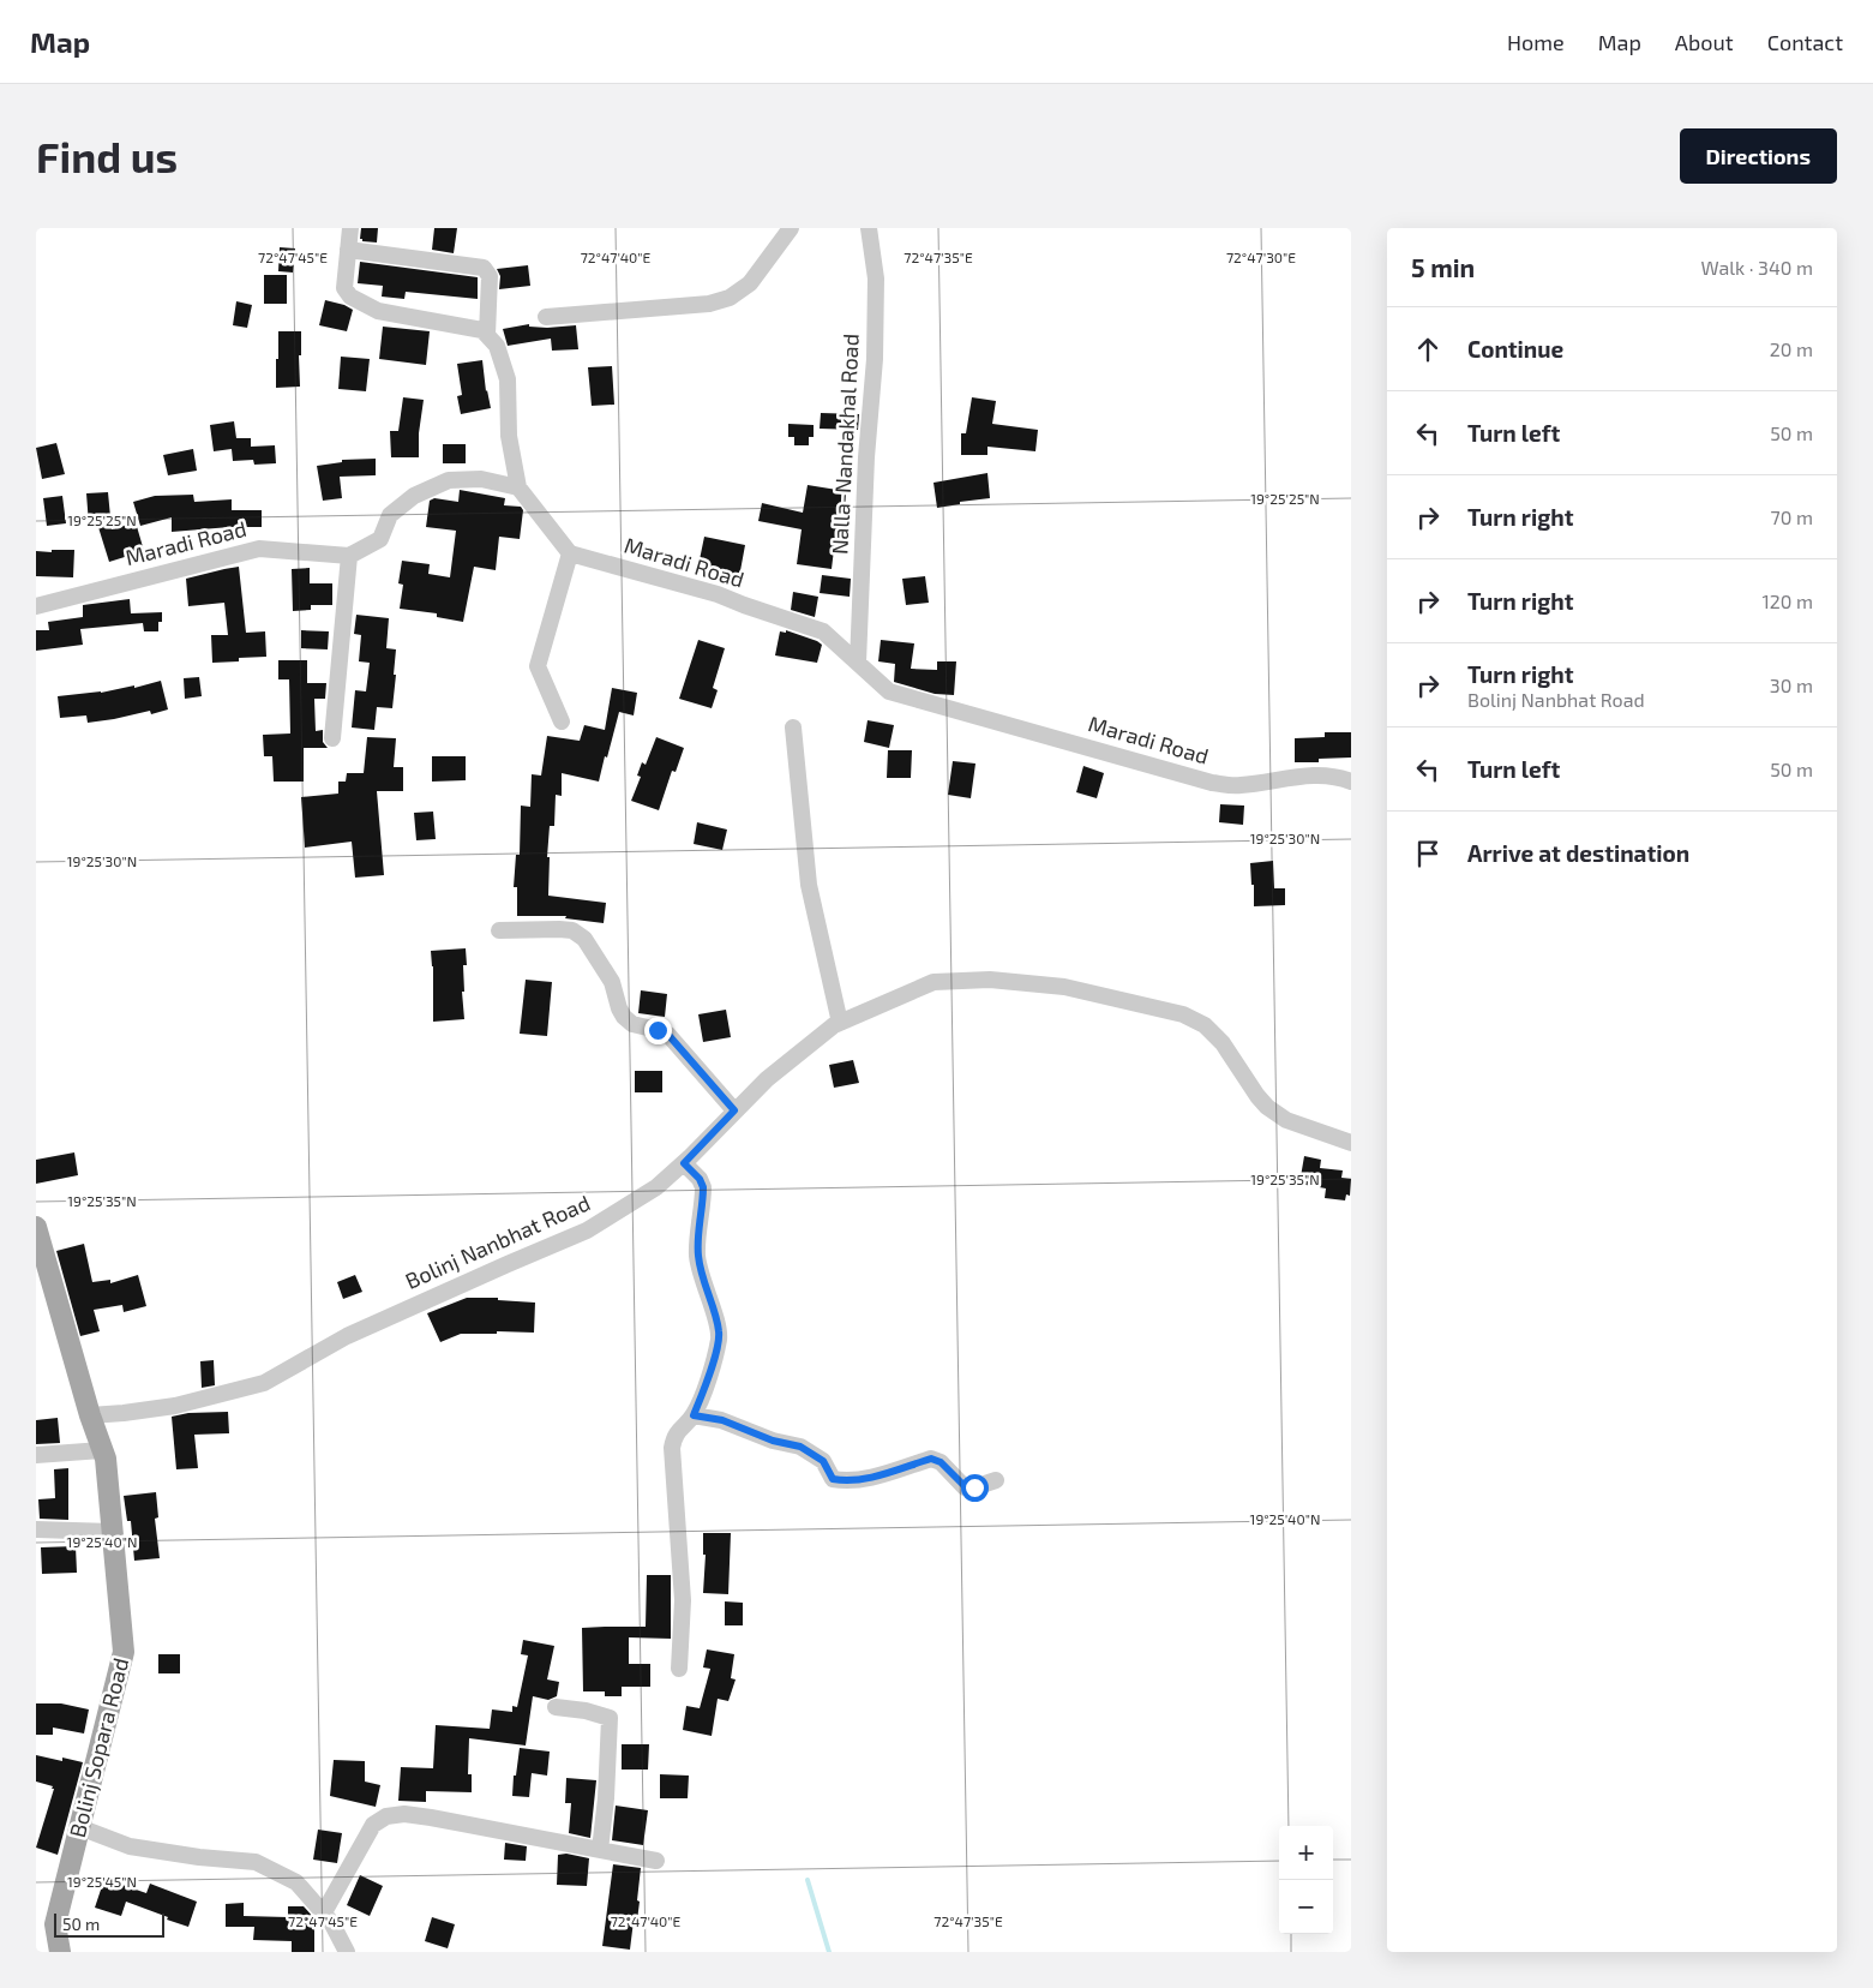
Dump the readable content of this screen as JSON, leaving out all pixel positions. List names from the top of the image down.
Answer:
{
  "streets": {
    "main road": ["Bolinj Sopara Road"],
    "street": ["Nalla-Nandakhal Road", "Maradi Road", "Bolinj Nanbhat Road"]
  },
  "crossings": [
    ["Nalla-Nandakhal Road", "Maradi Road"],
    ["Bolinj Nanbhat Road", "Bolinj Sopara Road"]
  ],
  "scale_bar": "50 m",
  "page": {
    "header": "Map",
    "nav": [
      "Home",
      "Map",
      "About",
      "Contact"
    ],
    "buttons": "Directions",
    "title": "Find us",
    "heading": ["5 min", "Walk · 340 m"],
    "list": [
      ["Continue", "20 m"],
      ["Turn left", "50 m"],
      ["Turn right", "70 m"],
      ["Turn right", "120 m"],
      ["Turn right", "Bolinj Nanbhat Road", "30 m"],
      ["Turn left", "50 m"],
      "Arrive at destination"
    ],
    "map_buttons": ["+", "−"],
    "scale": "50 m"
  },
  "coordinates": [
    "72°47'45\"E",
    "72°47'40\"E",
    "72°47'35\"E",
    "72°47'30\"E",
    "19°25'25\"N",
    "19°25'30\"N",
    "19°25'35\"N",
    "19°25'40\"N",
    "19°25'45\"N"
  ]
}
